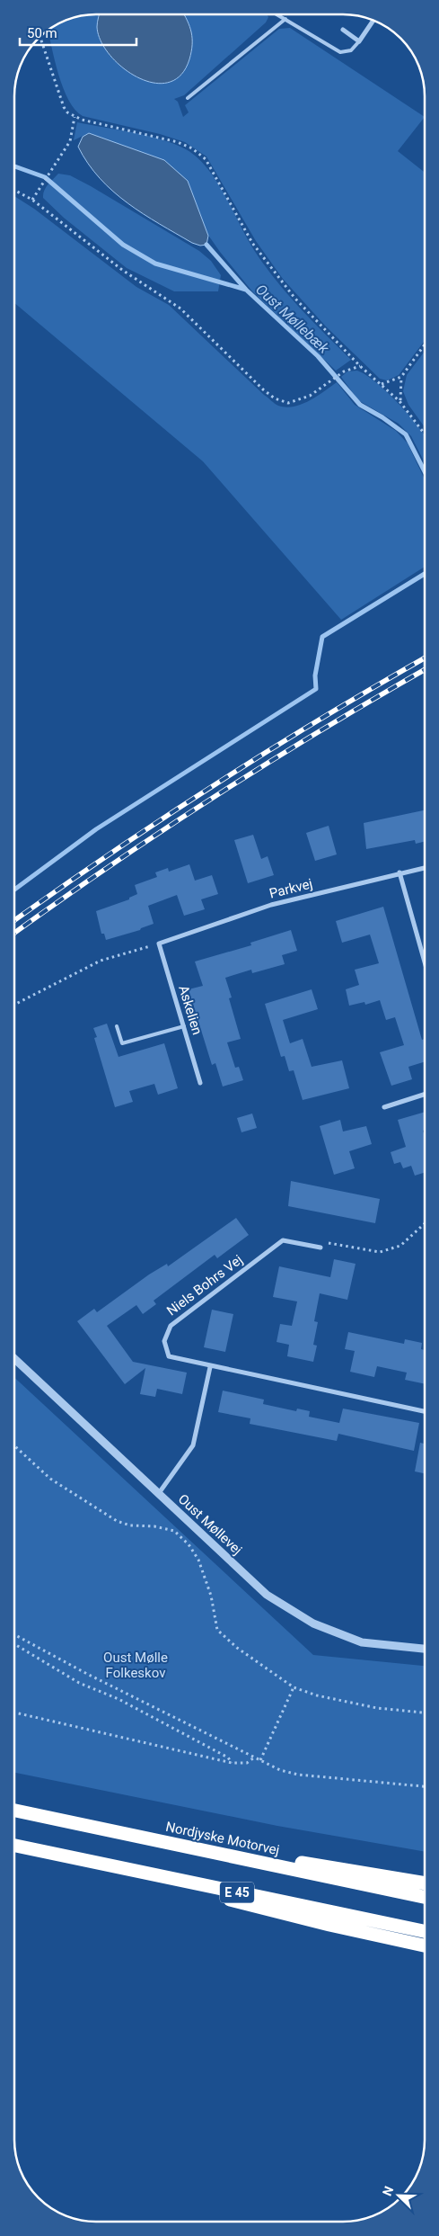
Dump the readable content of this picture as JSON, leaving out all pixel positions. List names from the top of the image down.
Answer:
{
  "streets": {
    "highway": ["Nordjyske Motorvej", "E 45"],
    "street": [
      "Parkvej",
      "Askelien",
      "Niels Bohrs Vej",
      "Oust Møllevej"
    ]
  },
  "crossings": [
    ["Parkvej", "Askelien"]
  ],
  "water": ["Oust Møllebæk"],
  "parks": ["Oust Mølle Folkeskov"],
  "scale_bar": "50 m",
  "north": "top left"
}
